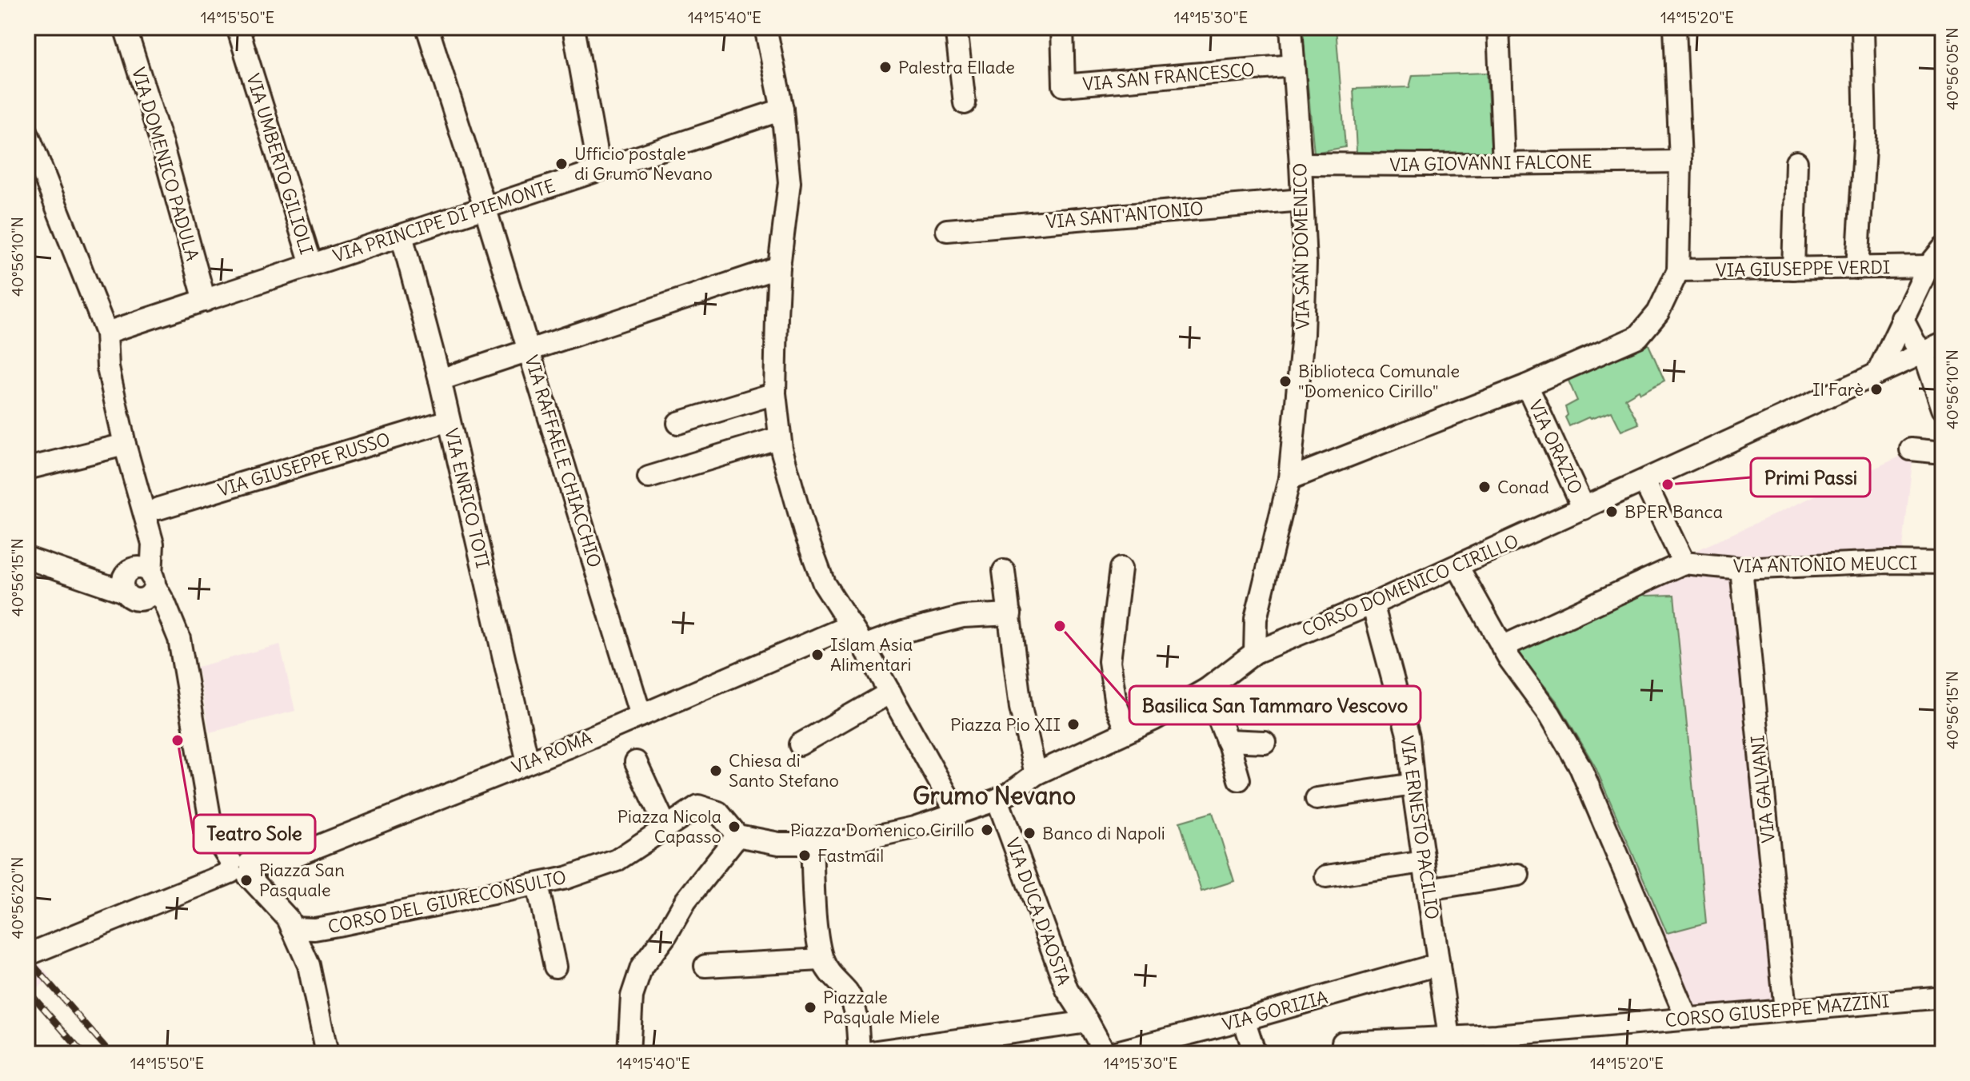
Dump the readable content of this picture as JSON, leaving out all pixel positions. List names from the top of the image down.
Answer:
{
  "streets": {
    "street": [
      "VIA SAN FRANCESCO",
      "VIA GIOVANNI FALCONE",
      "VIA DOMENICO PADULA",
      "VIA UMBERTO GILIOLI",
      "VIA SANT'ANTONIO",
      "VIA PRINCIPE DI PIEMONTE",
      "VIA SAN DOMENICO",
      "VIA GIUSEPPE VERDI",
      "VIA ORAZIO",
      "VIA RAFFAELE CHIACCHIO",
      "VIA GIUSEPPE RUSSO",
      "VIA ENRICO TOTI",
      "VIA ANTONIO MEUCCI",
      "CORSO DOMENICO CIRILLO",
      "VIA ROMA",
      "VIA GALVANI",
      "VIA ERNESTO PACILIO",
      "CORSO DEL GIURECONSULTO",
      "VIA DUCA D'AOSTA",
      "VIA GORIZIA",
      "CORSO GIUSEPPE MAZZINI"
    ]
  },
  "crossings": [
    ["VIA SAN FRANCESCO", "VIA SAN DOMENICO"],
    ["VIA GIOVANNI FALCONE", "VIA SAN DOMENICO"],
    ["VIA DOMENICO PADULA", "VIA PRINCIPE DI PIEMONTE"],
    ["VIA UMBERTO GILIOLI", "VIA PRINCIPE DI PIEMONTE"],
    ["VIA SANT'ANTONIO", "VIA SAN DOMENICO"],
    ["VIA PRINCIPE DI PIEMONTE", "VIA RAFFAELE CHIACCHIO"],
    ["VIA PRINCIPE DI PIEMONTE", "VIA ENRICO TOTI"],
    ["VIA SAN DOMENICO", "CORSO DOMENICO CIRILLO"],
    ["VIA ORAZIO", "CORSO DOMENICO CIRILLO"],
    ["VIA RAFFAELE CHIACCHIO", "VIA ROMA"],
    ["VIA GIUSEPPE RUSSO", "VIA ENRICO TOTI"],
    ["VIA ENRICO TOTI", "VIA ROMA"],
    ["VIA ANTONIO MEUCCI", "VIA GALVANI"],
    ["CORSO DOMENICO CIRILLO", "VIA ERNESTO PACILIO"],
    ["CORSO DOMENICO CIRILLO", "CORSO DEL GIURECONSULTO"],
    ["CORSO DOMENICO CIRILLO", "VIA DUCA D'AOSTA"],
    ["VIA GALVANI", "CORSO GIUSEPPE MAZZINI"],
    ["VIA ERNESTO PACILIO", "VIA GORIZIA"],
    ["VIA ERNESTO PACILIO", "CORSO GIUSEPPE MAZZINI"],
    ["VIA DUCA D'AOSTA", "VIA GORIZIA"]
  ],
  "districts": ["Grumo Nevano"],
  "places": [
    "Palestra Ellade",
    "Ufficio postale di Grumo Nevano",
    "Biblioteca Comunale \"Domenico Cirillo\"",
    "Il Farè",
    "Primi Passi",
    "Conad",
    "BPER Banca",
    "Basilica San Tammaro Vescovo",
    "Islam Asia Alimentari",
    "Piazza Pio XII",
    "Teatro Sole",
    "Chiesa di Santo Stefano",
    "Piazza Nicola Capasso",
    "Piazza Domenico Cirillo",
    "Banco di Napoli",
    "Fastmail",
    "Piazza San Pasquale",
    "Piazzale Pasquale Miele"
  ],
  "coordinates": [
    "14°15'50\"E",
    "14°15'40\"E",
    "14°15'30\"E",
    "14°15'20\"E",
    "40°56'05\"N",
    "40°56'10\"N",
    "40°56'15\"N",
    "40°56'20\"N"
  ]
}
